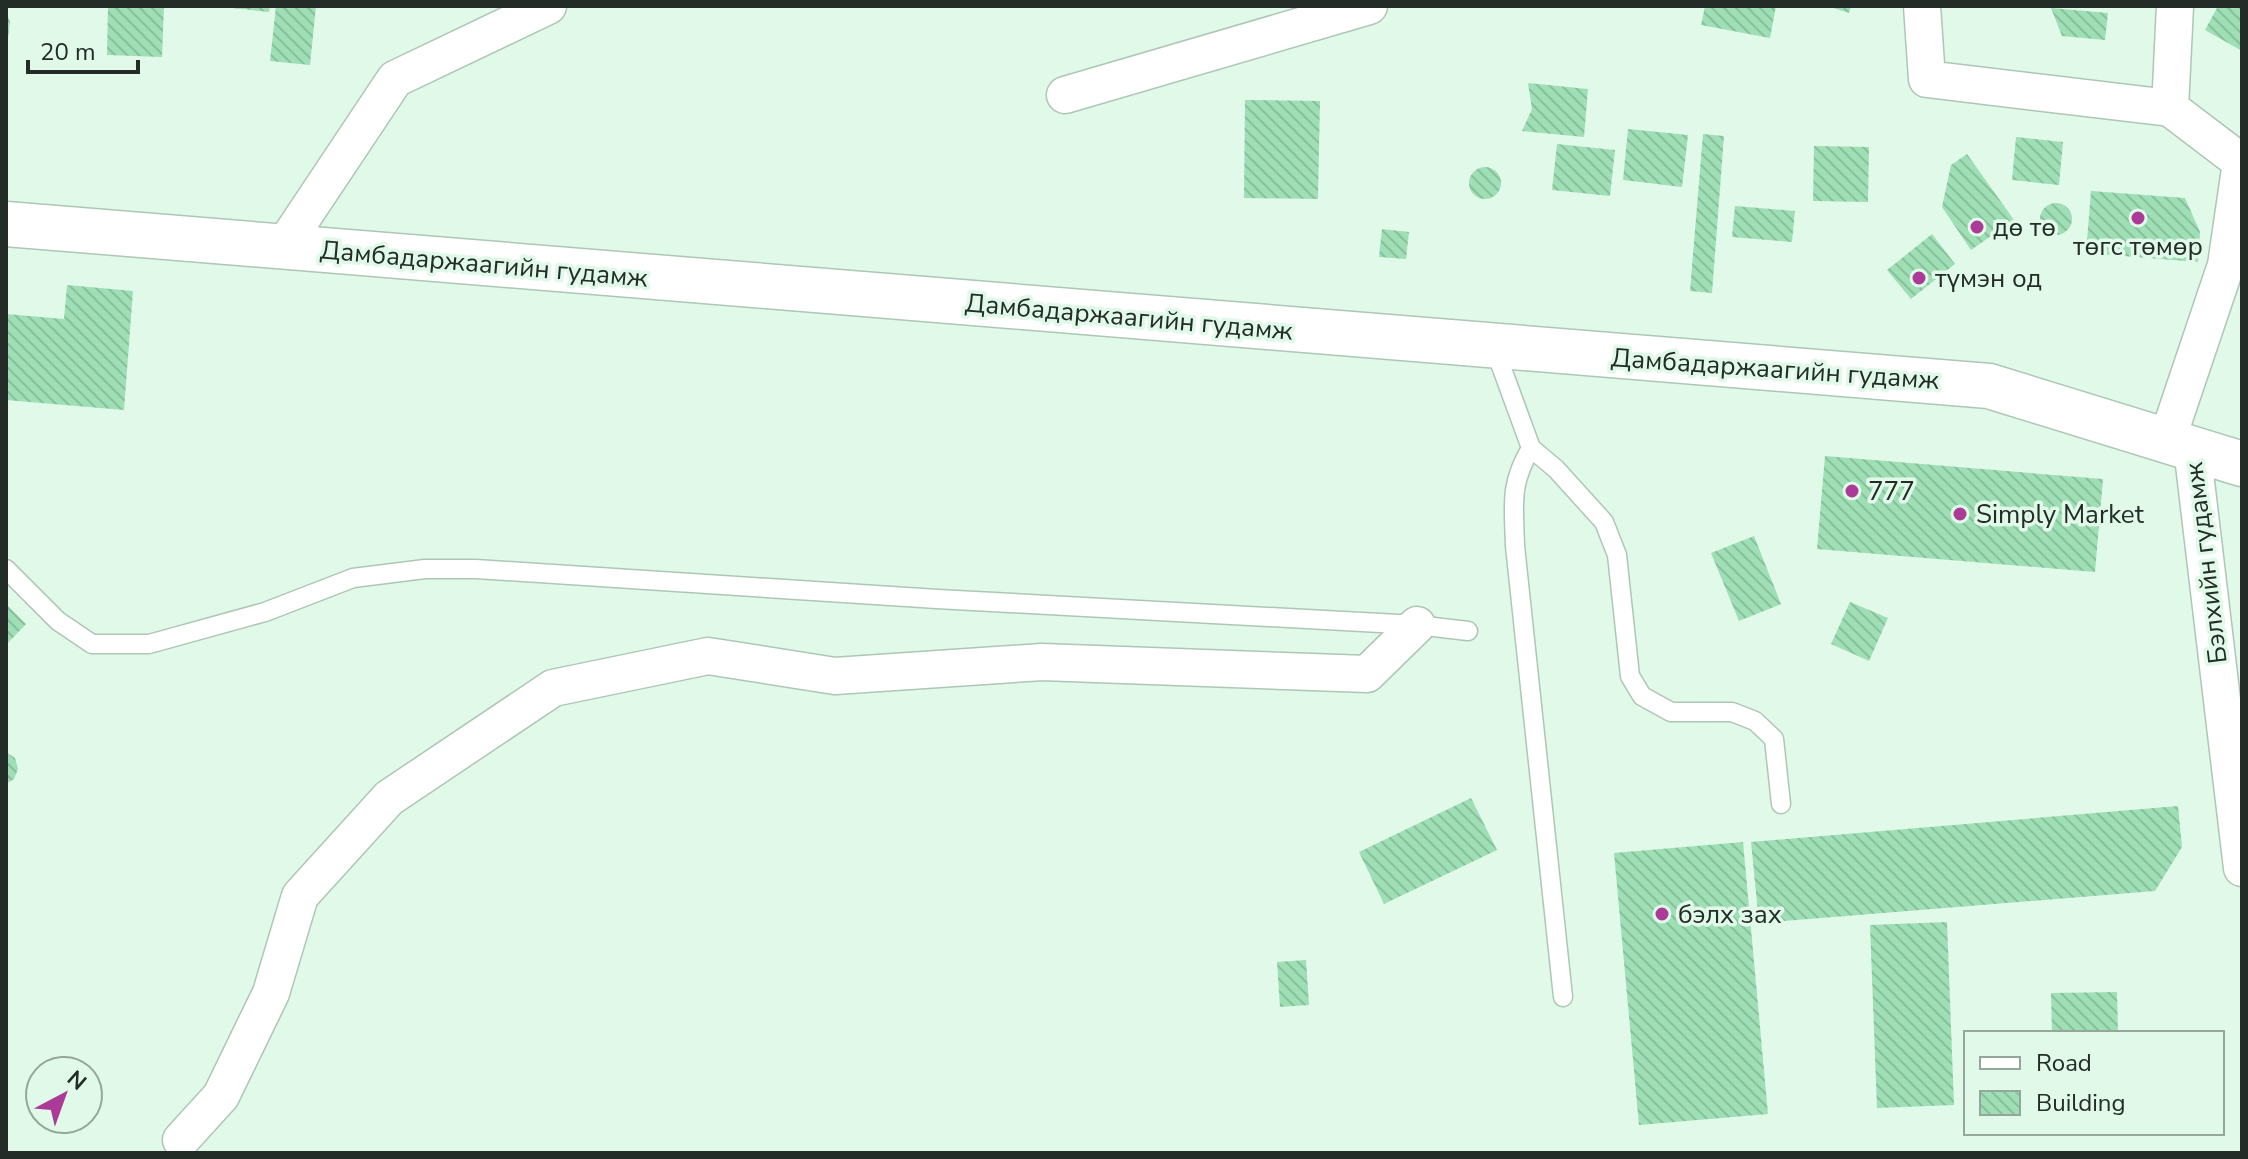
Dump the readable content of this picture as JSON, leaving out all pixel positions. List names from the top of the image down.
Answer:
{
  "streets": {
    "main road": ["Дамбадаржаагийн гудамж"],
    "street": ["Бэлхийн гудамж"]
  },
  "crossings": [
    ["Дамбадаржаагийн гудамж", "Бэлхийн гудамж"]
  ],
  "places": [
    "төгс төмөр",
    "дө тө",
    "түмэн од",
    "777",
    "Simply Market",
    "бэлх зах"
  ],
  "legend": ["Road", "Building"],
  "scale_bar": "20 m",
  "north": "top right"
}
